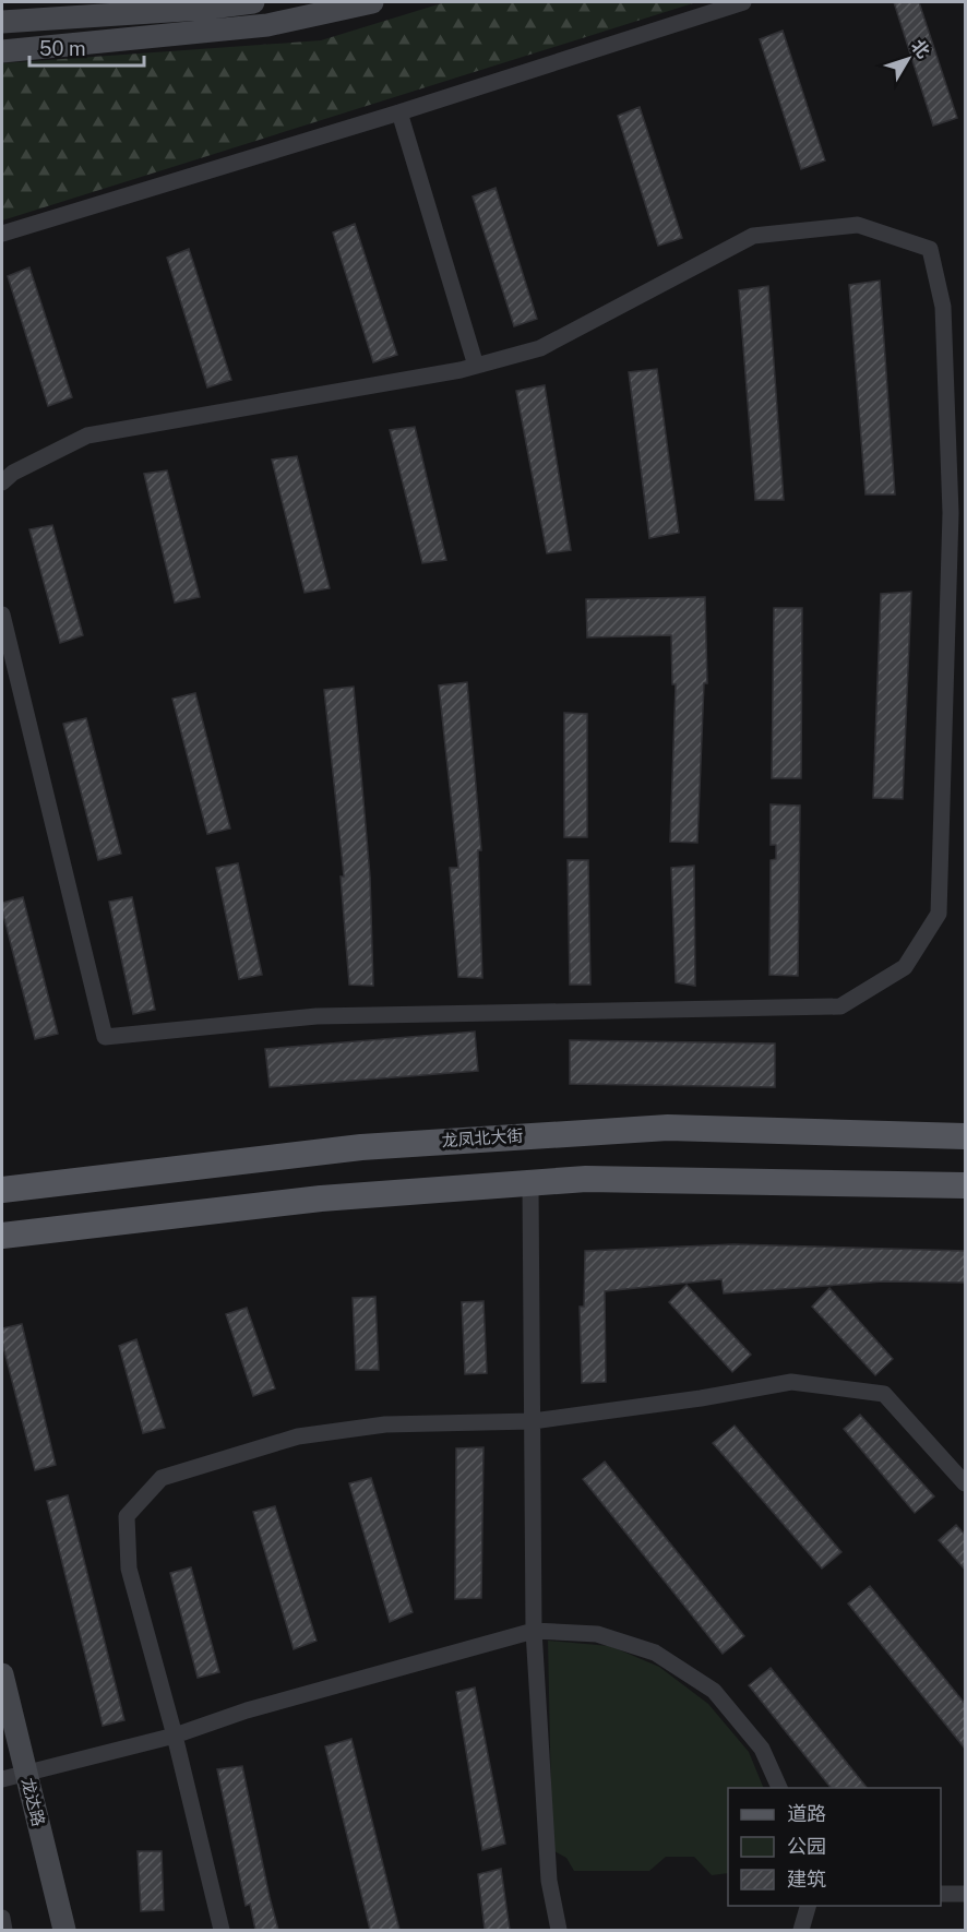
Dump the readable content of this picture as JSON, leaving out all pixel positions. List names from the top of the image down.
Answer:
{
  "streets": {
    "main road": ["龙凤北大街", "龙达路"]
  },
  "legend": ["道路", "公园", "建筑"],
  "scale_bar": "50 m",
  "north": "top right"
}
